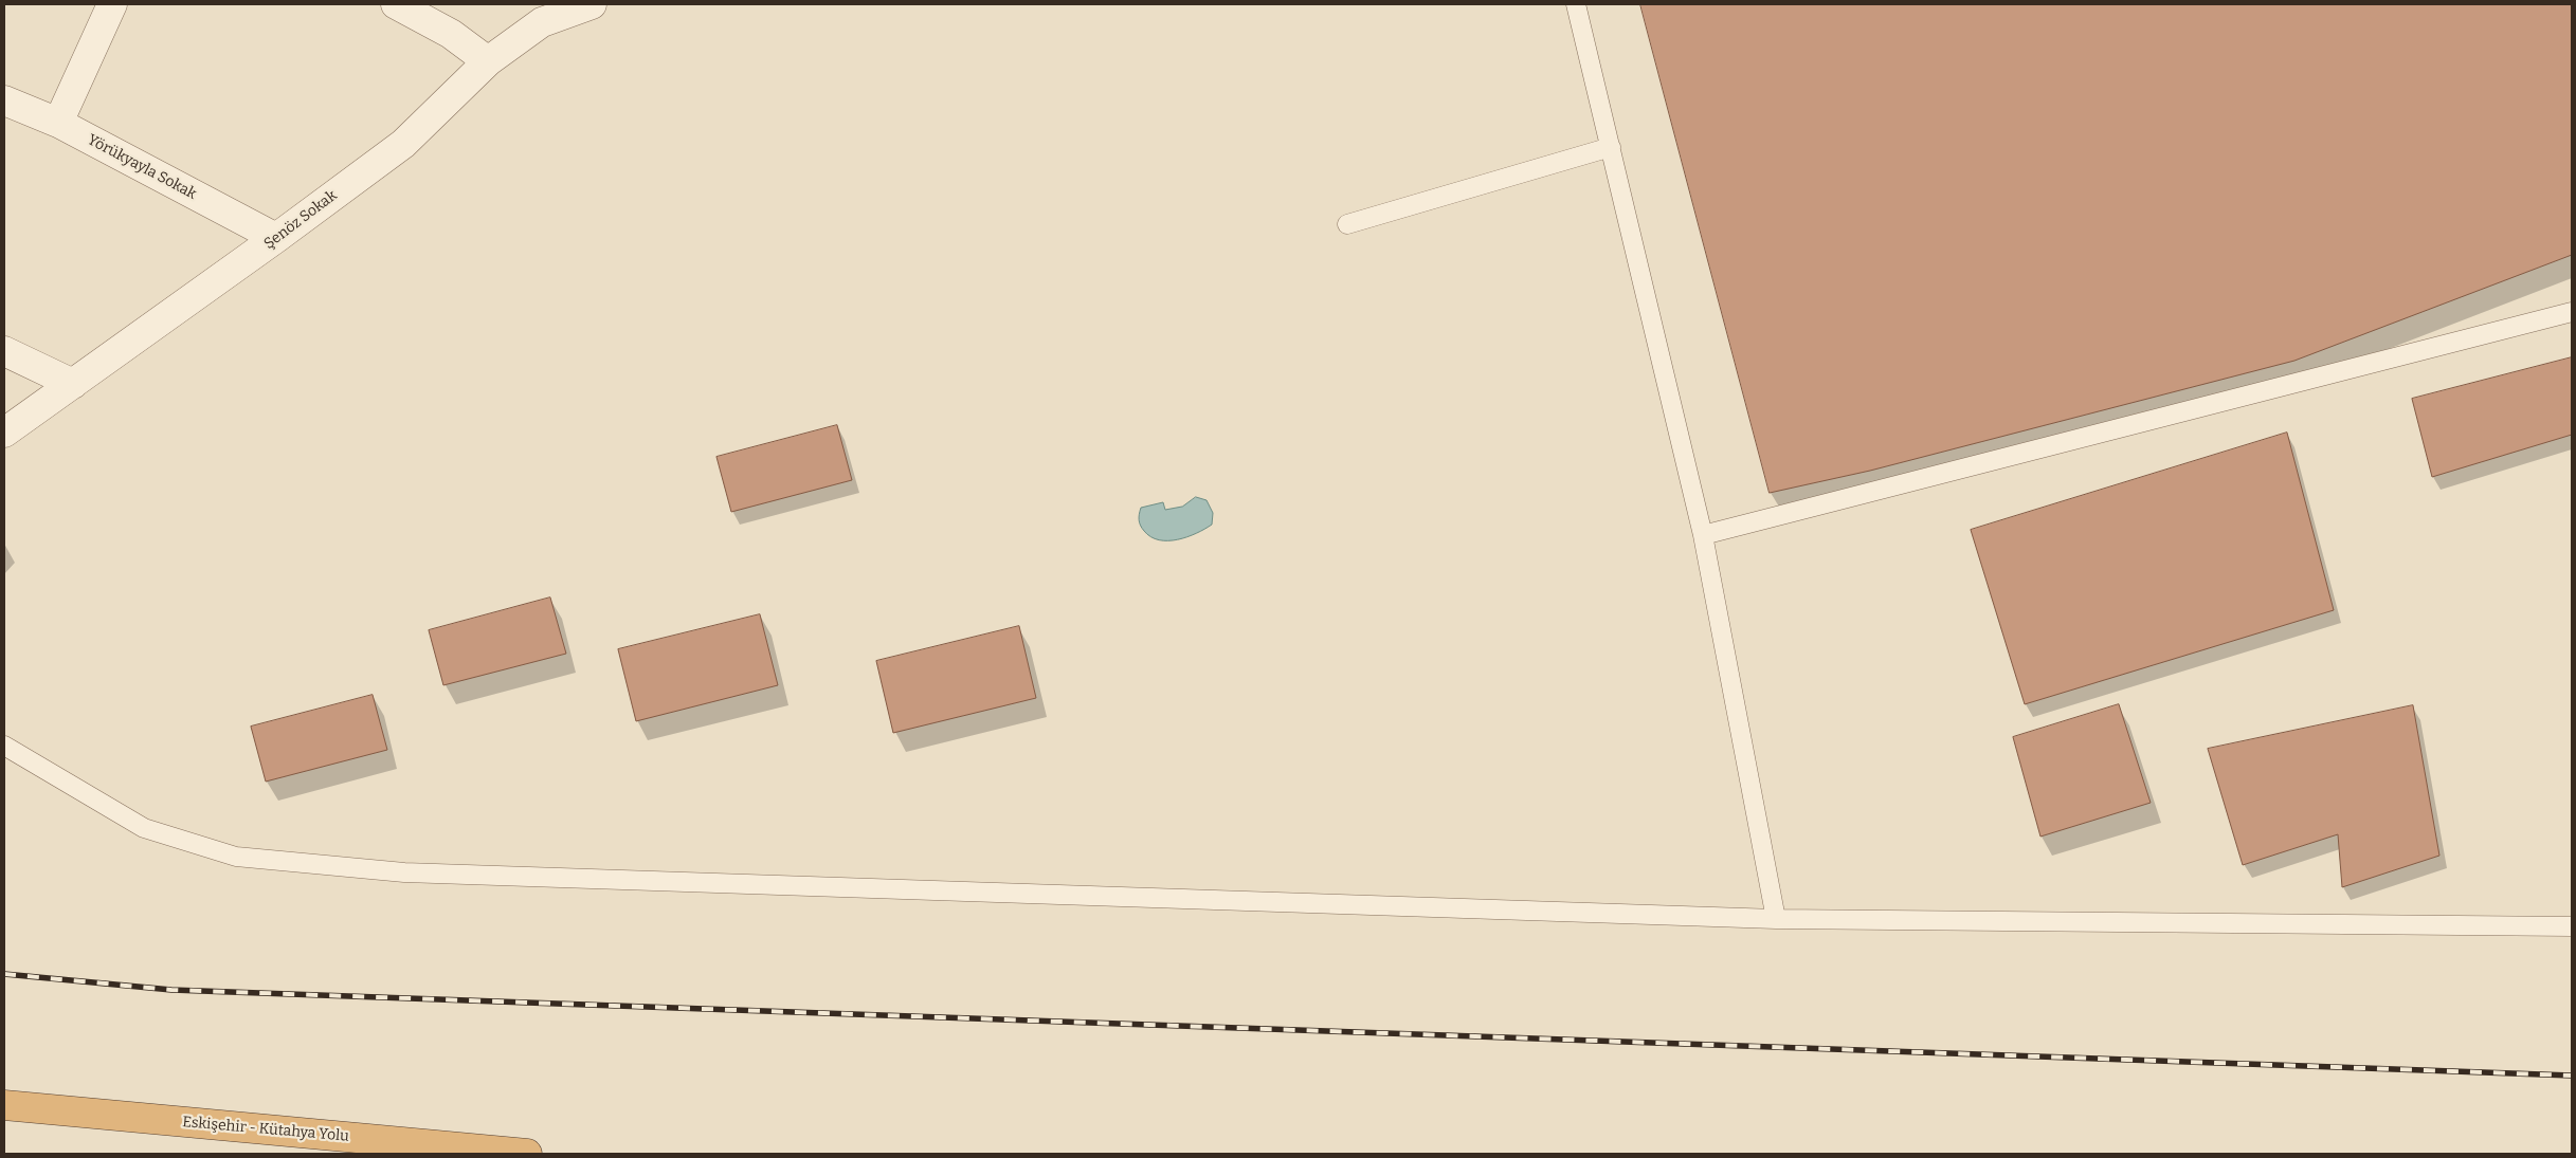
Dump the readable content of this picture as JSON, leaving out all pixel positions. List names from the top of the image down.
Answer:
{
  "streets": {
    "highway": ["Eskişehir - Kütahya Yolu"],
    "street": ["Yörükyayla Sokak", "Şenöz Sokak"]
  },
  "crossings": [
    ["Yörükyayla Sokak", "Şenöz Sokak"]
  ]
}
